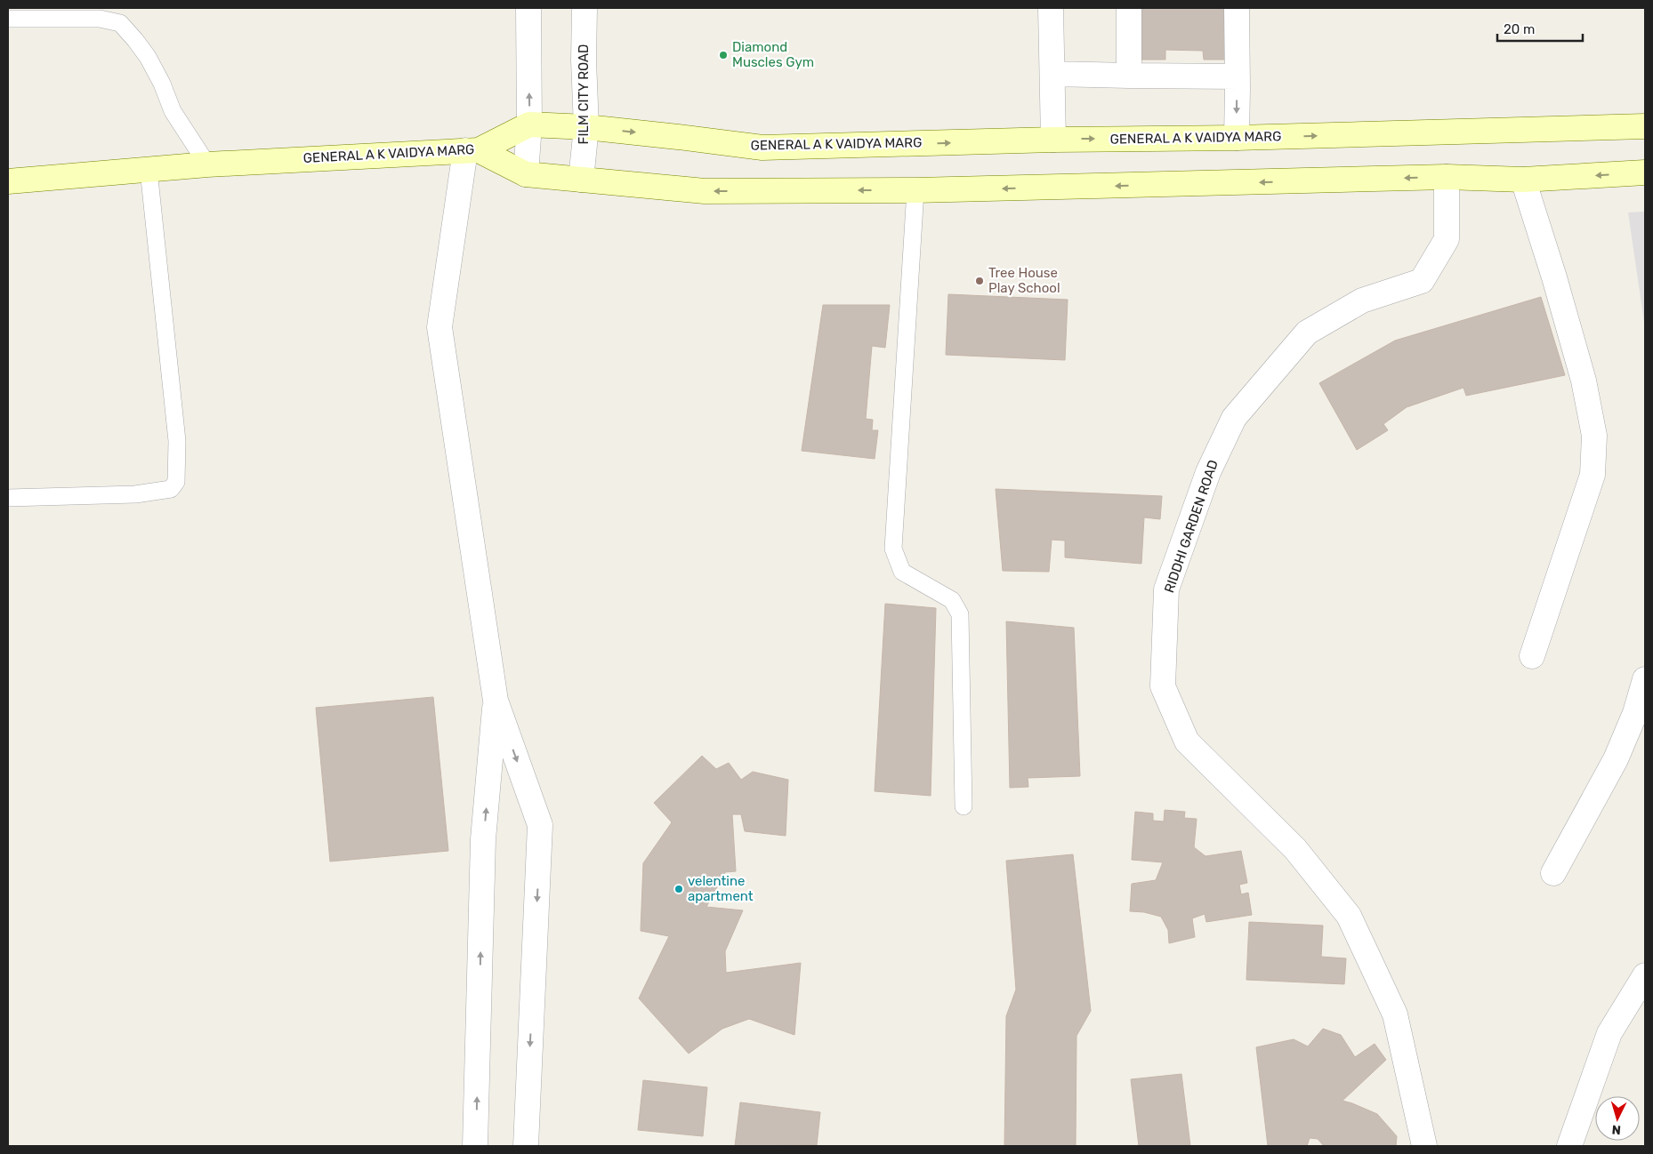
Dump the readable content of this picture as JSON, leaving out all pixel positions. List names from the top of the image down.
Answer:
{
  "streets": {
    "main road": ["GENERAL A K VAIDYA MARG"],
    "street": ["FILM CITY ROAD", "RIDDHI GARDEN ROAD"]
  },
  "crossings": [
    ["FILM CITY ROAD", "GENERAL A K VAIDYA MARG"]
  ],
  "places": ["Diamond Muscles Gym", "Tree House Play School", "velentine apartment"],
  "scale_bar": "20 m",
  "north": "bottom"
}
